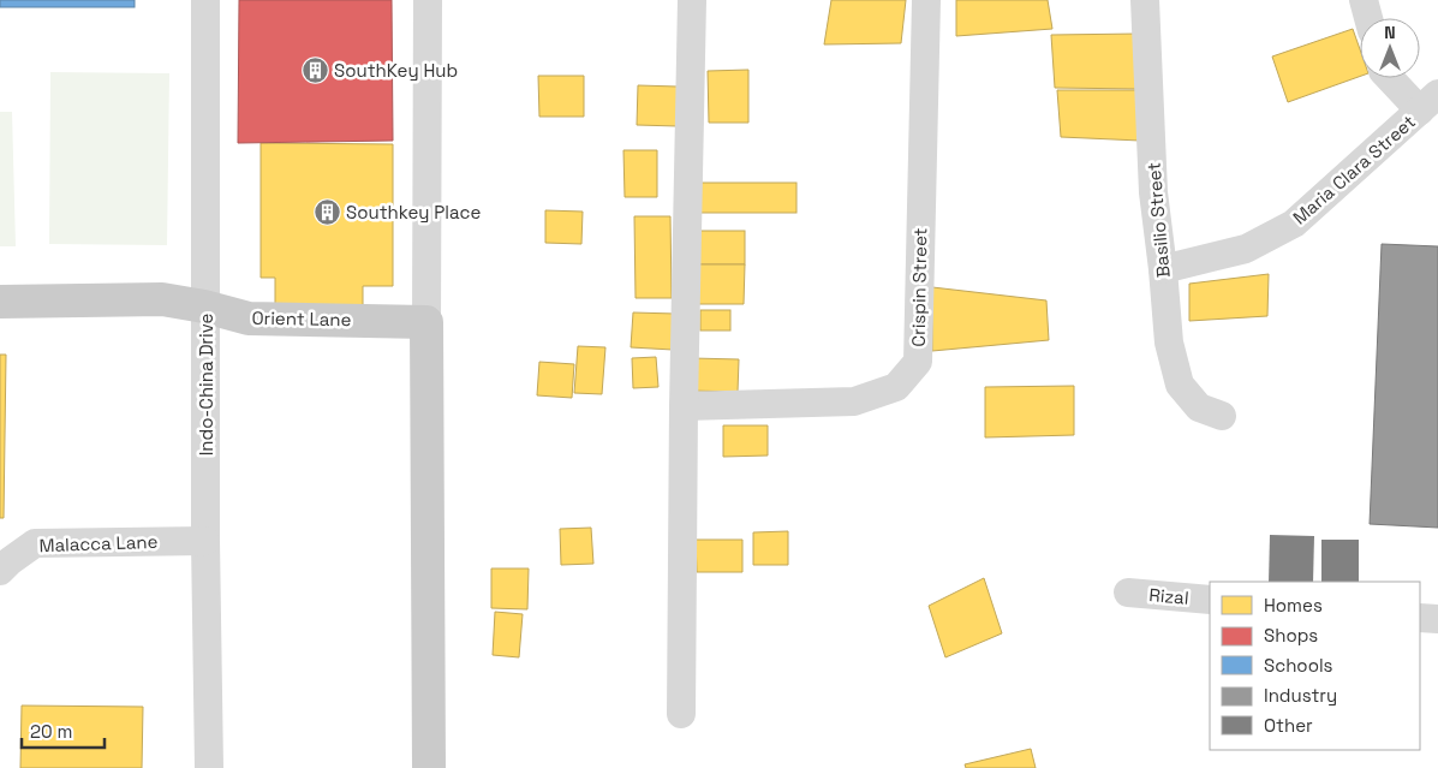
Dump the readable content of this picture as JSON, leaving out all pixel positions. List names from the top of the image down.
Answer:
{
  "streets": {
    "main road": ["Orient Lane"],
    "street": [
      "Maria Clara Street",
      "Basilio Street",
      "Crispin Street",
      "Indo-China Drive",
      "Malacca Lane",
      "Rizal"
    ]
  },
  "crossings": [
    ["Maria Clara Street", "Basilio Street"],
    ["Orient Lane", "Indo-China Drive"],
    ["Indo-China Drive", "Malacca Lane"]
  ],
  "places": {
    "building": ["SouthKey Hub", "Southkey Place"]
  },
  "legend": [
    "Homes",
    "Shops",
    "Schools",
    "Industry",
    "Other"
  ],
  "scale_bar": "20 m",
  "north": "top"
}
